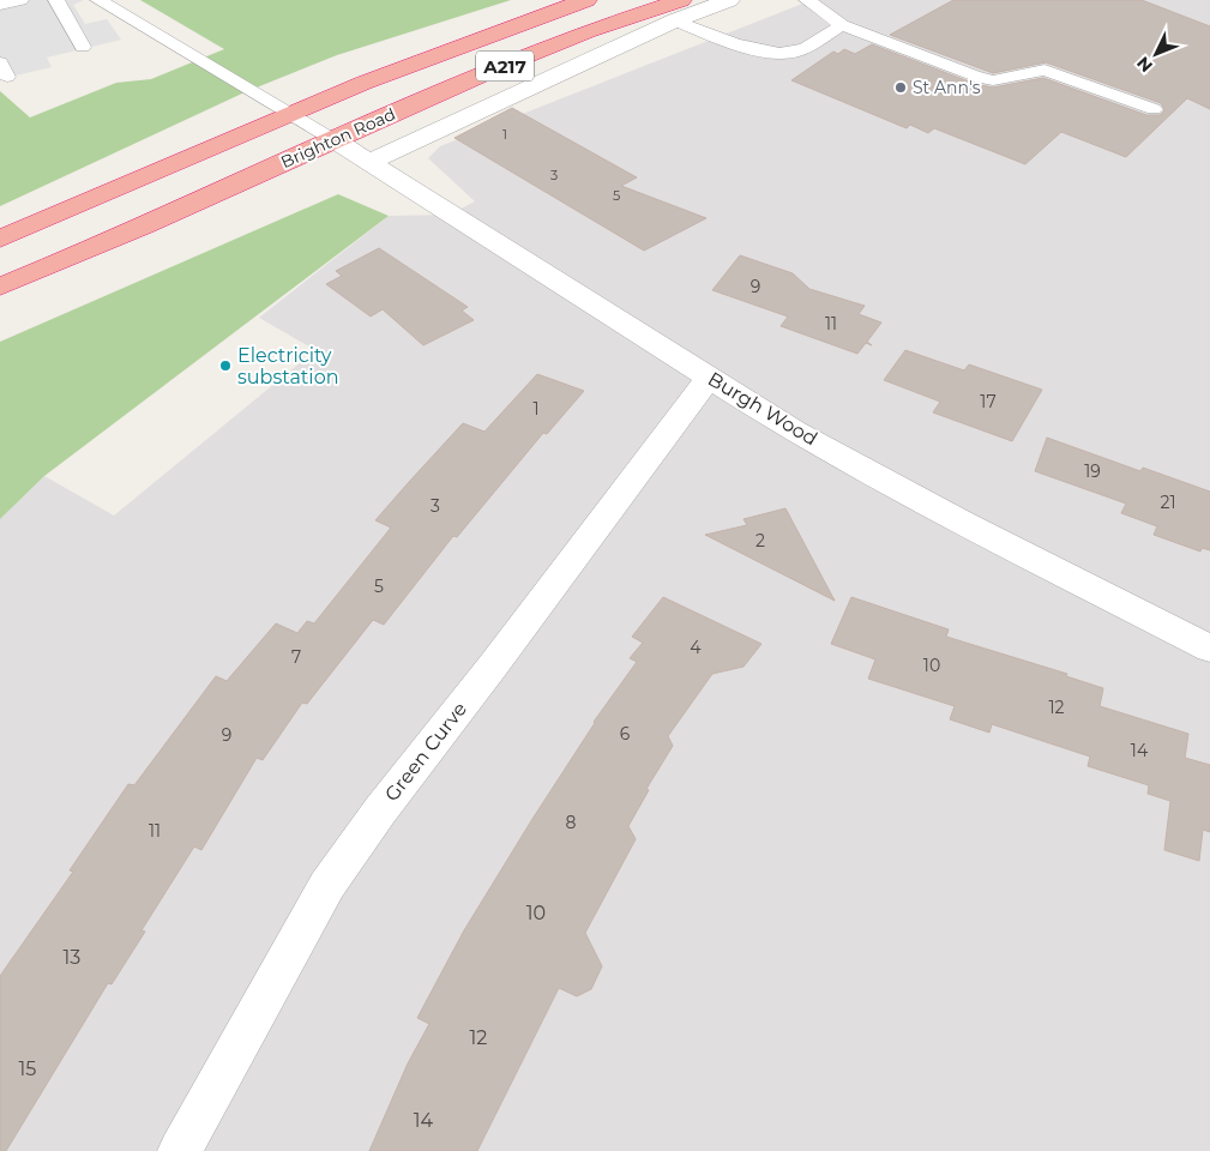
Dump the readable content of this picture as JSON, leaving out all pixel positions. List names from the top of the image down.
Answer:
{
  "streets": {
    "highway": ["A217", "Brighton Road"],
    "street": ["Burgh Wood", "Green Curve"]
  },
  "crossings": [
    ["Brighton Road", "Burgh Wood"],
    ["Burgh Wood", "Green Curve"]
  ],
  "places": ["St Ann's", "Electricity substation"],
  "house_numbers": [
    "1",
    "3",
    "5",
    "9",
    "11",
    "17",
    "1",
    "19",
    "21",
    "3",
    "2",
    "5",
    "4",
    "7",
    "10",
    "12",
    "6",
    "9",
    "14",
    "8",
    "11",
    "10",
    "13",
    "12",
    "15",
    "14"
  ],
  "north": "bottom left"
}
